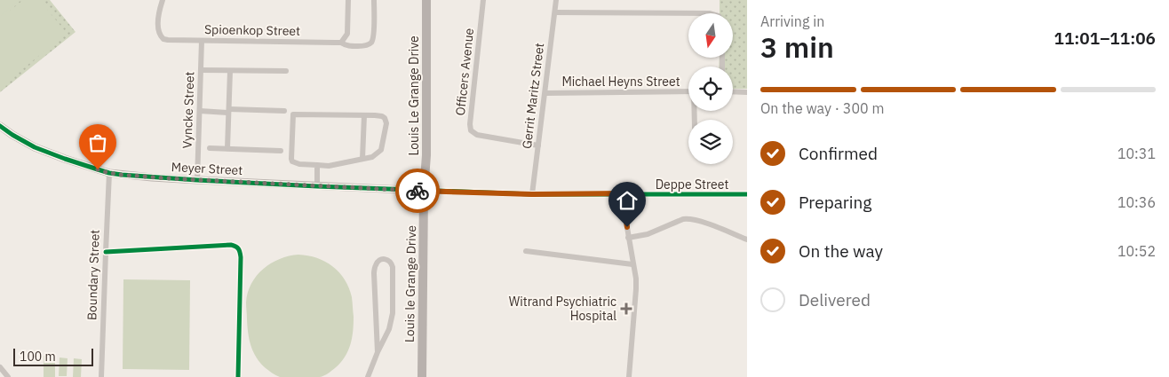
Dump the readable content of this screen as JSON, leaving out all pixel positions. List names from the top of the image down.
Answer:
{
  "streets": {
    "main road": ["Louis Le Grange Drive", "Louis le Grange Drive"],
    "street": [
      "Spioenkop Street",
      "Officers Avenue",
      "Michael Heyns Street",
      "Gerrit Maritz Street",
      "Vyncke Street",
      "Meyer Street",
      "Deppe Street",
      "Boundary Street"
    ]
  },
  "crossings": [
    ["Spioenkop Street", "Vyncke Street"],
    ["Officers Avenue", "Gerrit Maritz Street"],
    ["Michael Heyns Street", "Gerrit Maritz Street"],
    ["Louis Le Grange Drive", "Meyer Street"],
    ["Louis Le Grange Drive", "Deppe Street"],
    ["Louis Le Grange Drive", "Louis le Grange Drive"],
    ["Gerrit Maritz Street", "Deppe Street"],
    ["Vyncke Street", "Meyer Street"],
    ["Meyer Street", "Deppe Street"],
    ["Meyer Street", "Boundary Street"],
    ["Meyer Street", "Louis le Grange Drive"],
    ["Deppe Street", "Louis le Grange Drive"]
  ],
  "places": {
    "health": ["Witrand Psychiatric Hospital"]
  },
  "scale_bar": "100 m",
  "north": "bottom",
  "page": {
    "heading": ["3 min", "Arriving in", "11:01–11:06"],
    "bar": "On the way · 300 m",
    "list": [
      ["Confirmed", "10:31"],
      ["Preparing", "10:36"],
      ["On the way", "10:52"],
      "Delivered"
    ],
    "scale": "100 m"
  }
}
